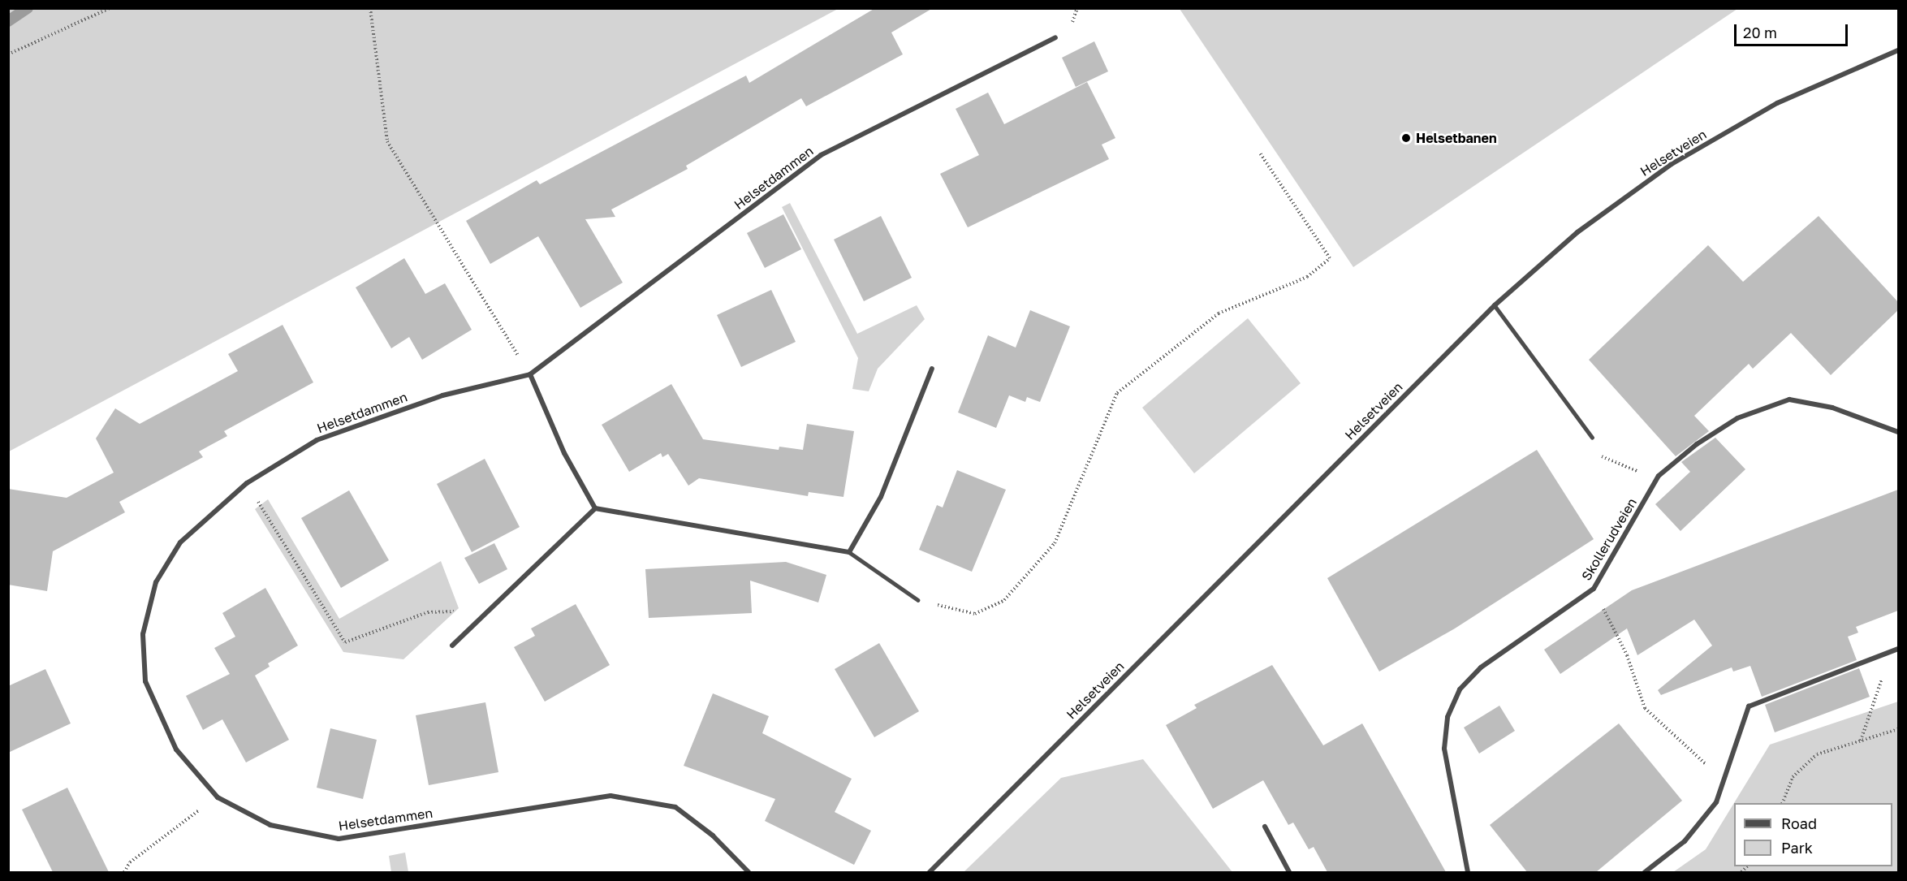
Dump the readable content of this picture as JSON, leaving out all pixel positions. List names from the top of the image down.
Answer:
{
  "streets": {
    "street": ["Helsetveien", "Helsetdammen", "Skollerudveien"]
  },
  "places": ["Helsetbanen"],
  "legend": ["Road", "Park"],
  "scale_bar": "20 m"
}
